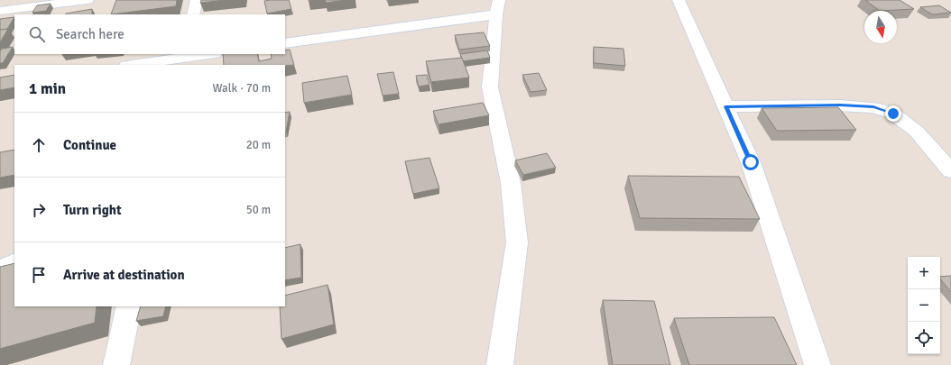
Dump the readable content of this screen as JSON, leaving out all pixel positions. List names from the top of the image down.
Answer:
{
  "north": "bottom",
  "page": {
    "search": "Search here",
    "heading": ["1 min", "Walk · 70 m"],
    "list": [
      ["Continue", "20 m"],
      ["Turn right", "50 m"],
      "Arrive at destination"
    ],
    "map_buttons": ["+", "−"]
  }
}
